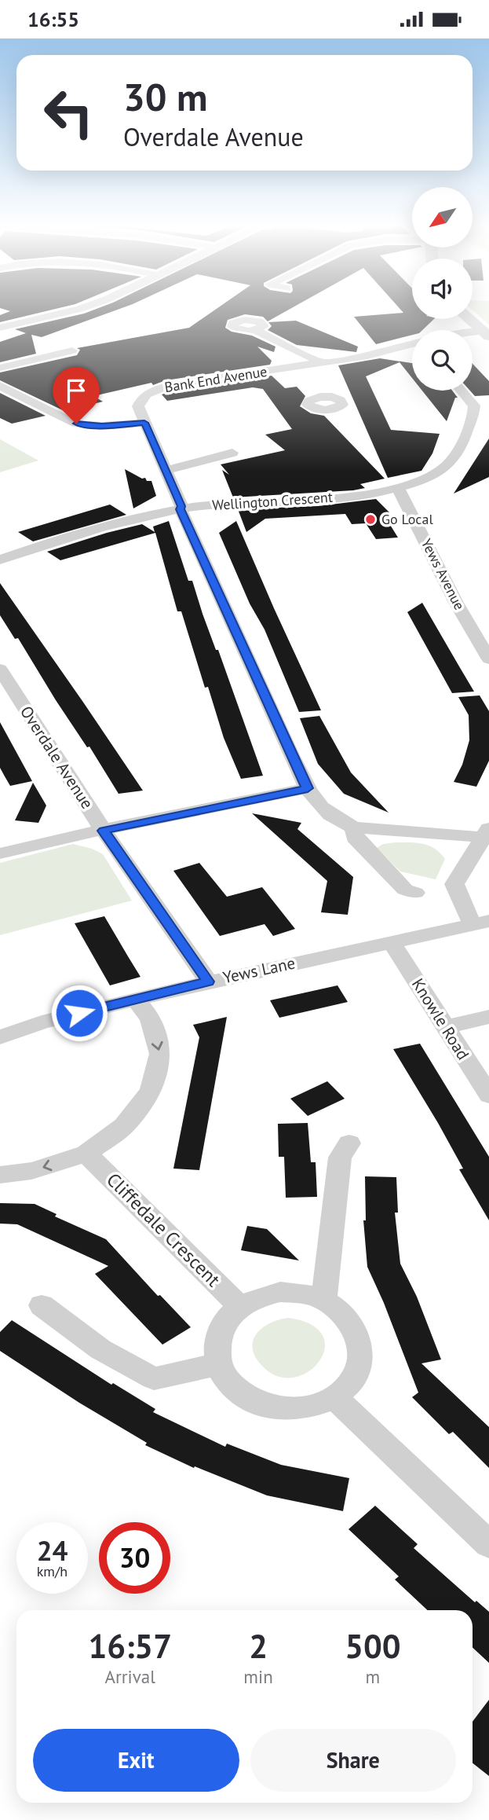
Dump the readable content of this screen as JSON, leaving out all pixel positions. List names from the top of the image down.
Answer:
{
  "streets": {
    "street": [
      "Bank End Avenue",
      "Wellington Crescent",
      "Yews Avenue",
      "Overdale Avenue",
      "Yews Lane",
      "Knowle Road",
      "Cliffedale Crescent"
    ]
  },
  "crossings": [
    ["Bank End Avenue", "Wellington Crescent"],
    ["Wellington Crescent", "Yews Avenue"],
    ["Overdale Avenue", "Yews Lane"],
    ["Yews Lane", "Knowle Road"]
  ],
  "places": ["Go Local"],
  "north": "bottom left",
  "page": {
    "status": "16:55",
    "turn": ["30 m", "Overdale Avenue"],
    "speed": "24 km/h",
    "limit": "30",
    "eta": [
      "16:57",
      "Arrival",
      "2",
      "min",
      "500",
      "m"
    ],
    "buttons": ["Exit", "Share"]
  }
}
